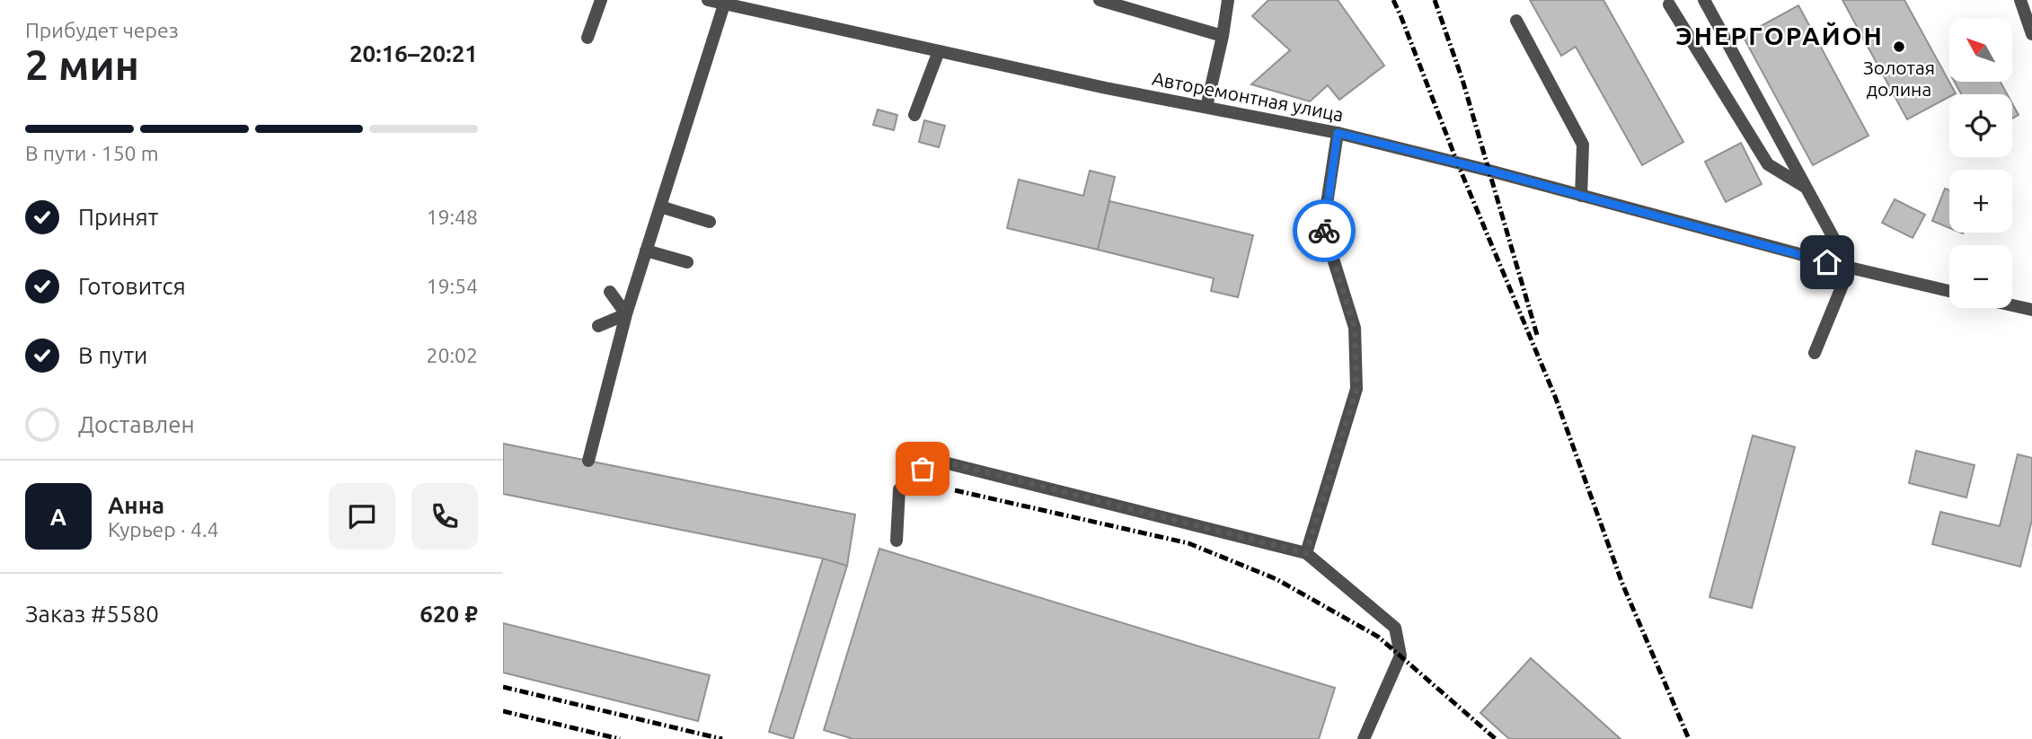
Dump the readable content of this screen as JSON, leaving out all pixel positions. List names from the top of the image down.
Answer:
{
  "streets": {
    "street": ["Авторемонтная улица"]
  },
  "districts": ["ЭНЕРГОРАЙОН"],
  "places": ["Золотая долина"],
  "north": "top left",
  "page": {
    "heading": ["2 мин", "Прибудет через", "20:16–20:21"],
    "panel": [
      "Анна",
      "Курьер · 4.4",
      "Заказ #5580",
      "620 ₽"
    ],
    "map_buttons": ["+", "−"],
    "bar": "В пути · 150 m",
    "list": [
      ["Принят", "19:48"],
      ["Готовится", "19:54"],
      ["В пути", "20:02"],
      "Доставлен"
    ],
    "round": "А"
  }
}
